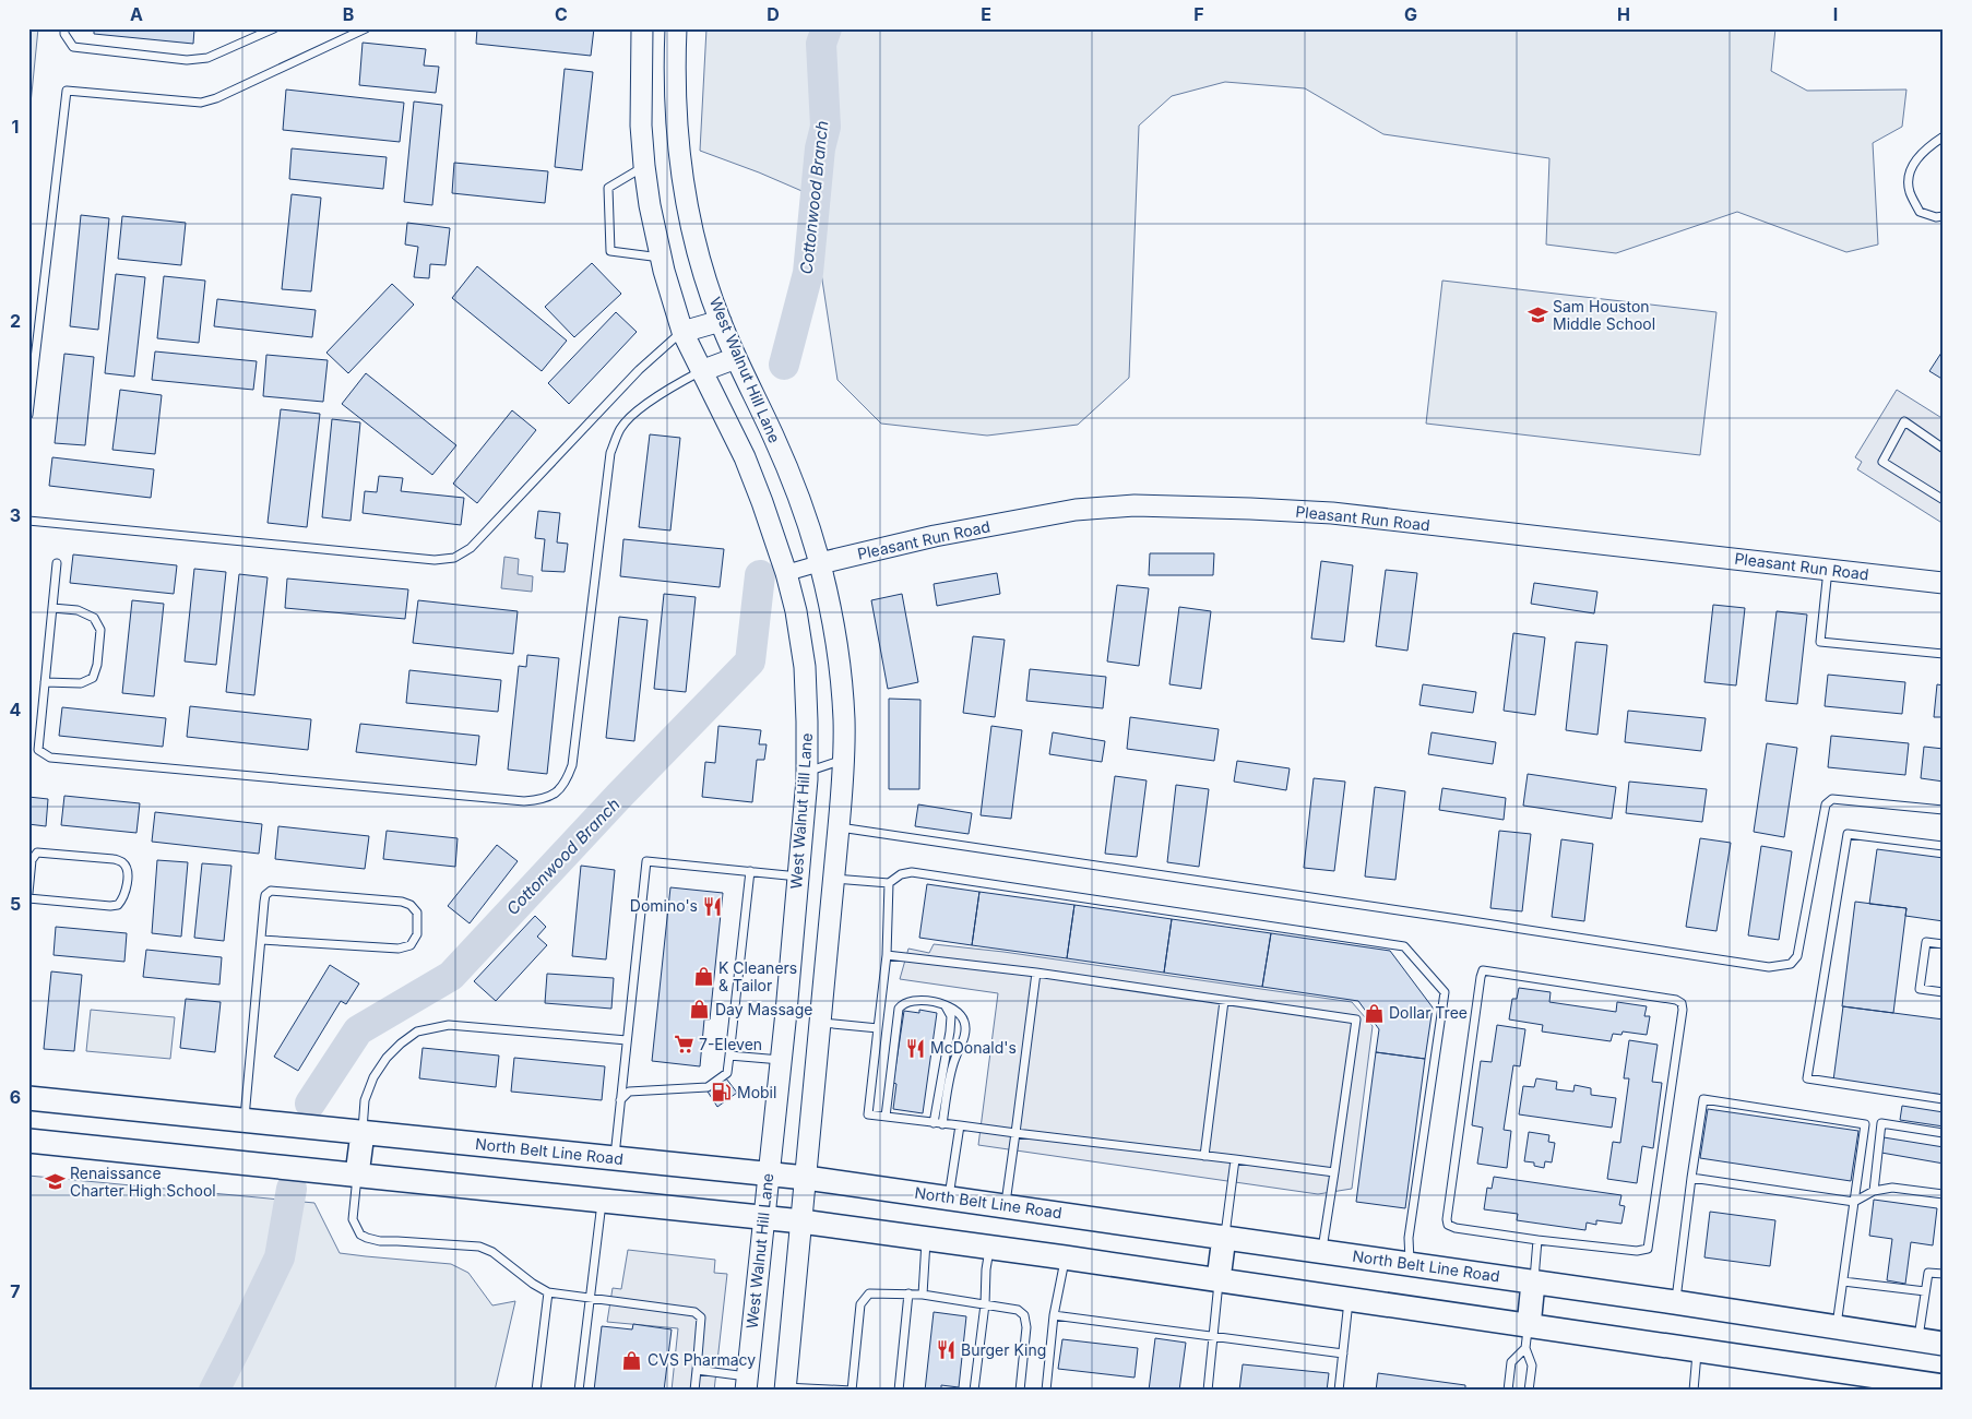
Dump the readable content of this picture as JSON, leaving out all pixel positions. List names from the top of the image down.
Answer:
{
  "streets": {
    "main road": ["West Walnut Hill Lane", "Pleasant Run Road", "North Belt Line Road"]
  },
  "crossings": [
    ["West Walnut Hill Lane", "Pleasant Run Road"],
    ["West Walnut Hill Lane", "North Belt Line Road"]
  ],
  "water": ["Cottonwood Branch"],
  "places": {
    "school or university": ["Sam Houston Middle School", "Renaissance Charter High School"],
    "restaurant": ["Domino's", "McDonald's", "Burger King"],
    "shop": [
      "K Cleaners & Tailor",
      "Day Massage",
      "Dollar Tree",
      "CVS Pharmacy"
    ],
    "supermarket": ["7-Eleven"],
    "fuel station": ["Mobil"]
  },
  "grid": {
    "columns": [
      "A",
      "B",
      "C",
      "D",
      "E",
      "F",
      "G",
      "H",
      "I"
    ],
    "rows": [
      "1",
      "2",
      "3",
      "4",
      "5",
      "6",
      "7"
    ]
  }
}
